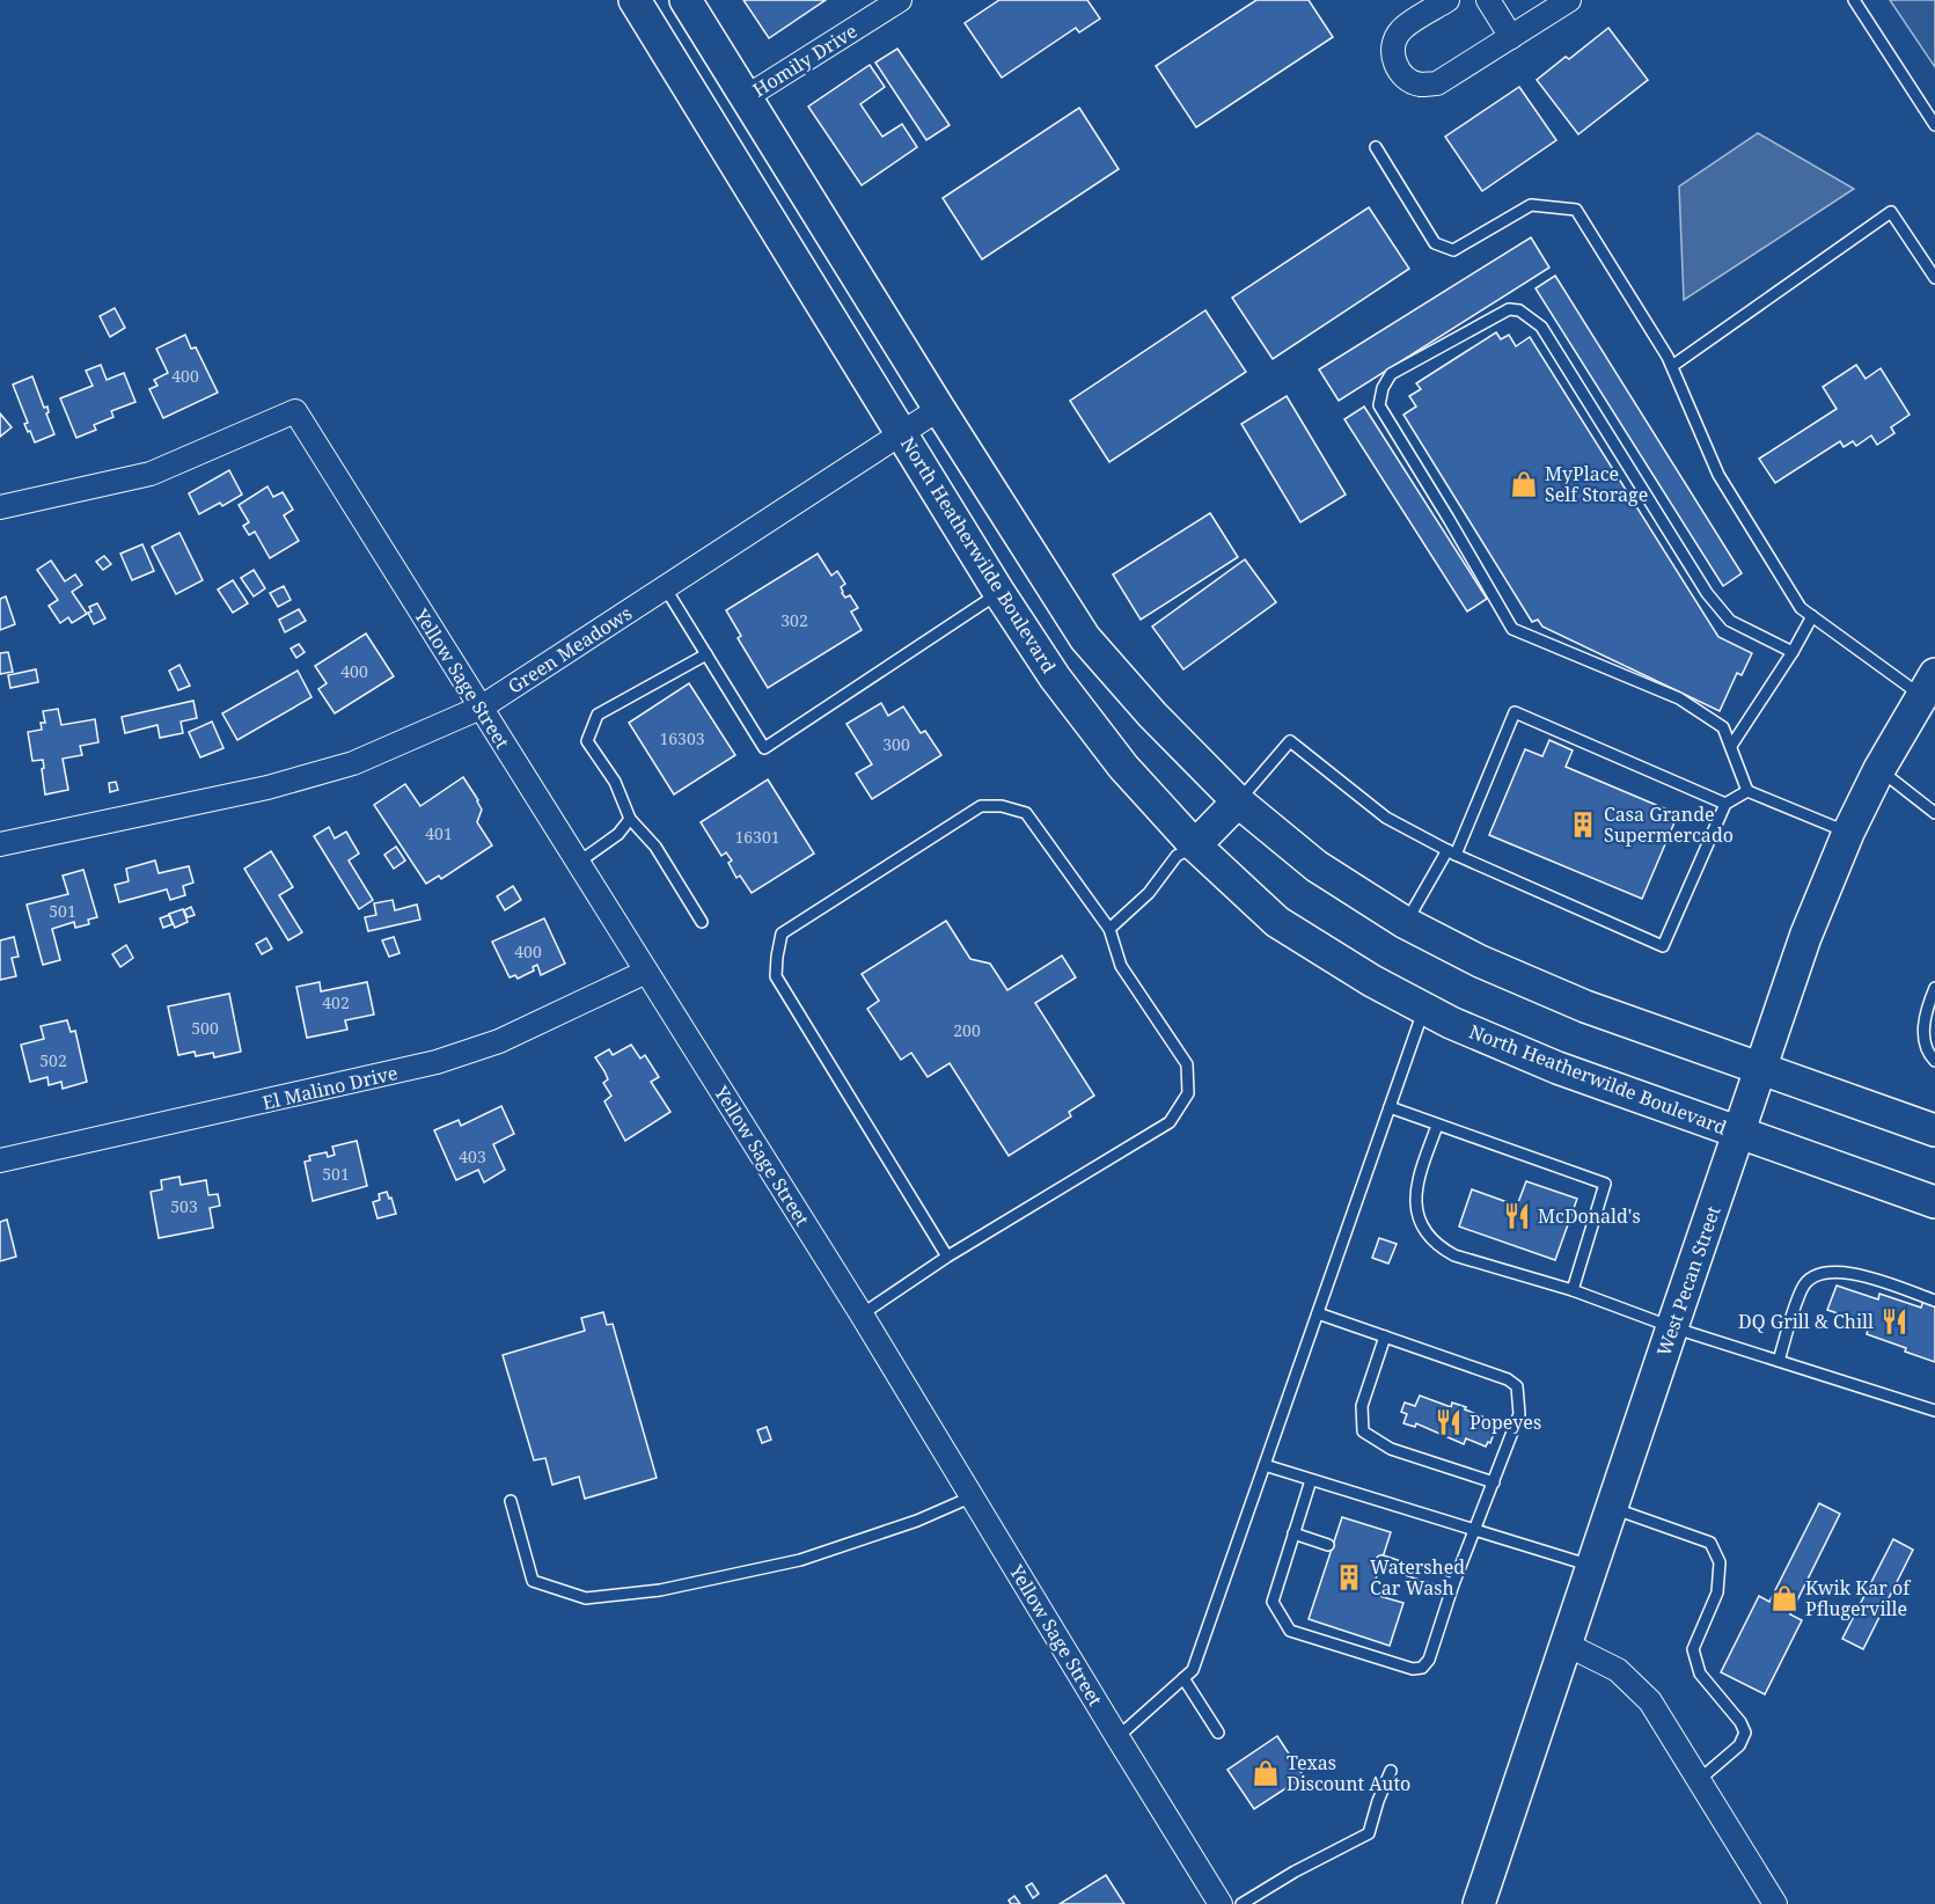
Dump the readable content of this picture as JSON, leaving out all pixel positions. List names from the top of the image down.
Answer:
{
  "streets": {
    "main road": ["North Heatherwilde Boulevard", "West Pecan Street"],
    "street": [
      "Homily Drive",
      "Green Meadows",
      "Yellow Sage Street",
      "El Malino Drive"
    ]
  },
  "crossings": [
    ["North Heatherwilde Boulevard", "Green Meadows"],
    ["North Heatherwilde Boulevard", "West Pecan Street"],
    ["Green Meadows", "Yellow Sage Street"],
    ["Yellow Sage Street", "El Malino Drive"]
  ],
  "places": {
    "shop": ["MyPlace Self Storage", "Kwik Kar of Pflugerville", "Texas Discount Auto"],
    "building": ["Casa Grande Supermercado", "Watershed Car Wash"],
    "restaurant": ["McDonald's", "DQ Grill & Chill", "Popeyes"]
  },
  "house_numbers": [
    "400",
    "302",
    "400",
    "16303",
    "300",
    "401",
    "16301",
    "501",
    "400",
    "402",
    "500",
    "200",
    "502",
    "403",
    "501",
    "503"
  ]
}
